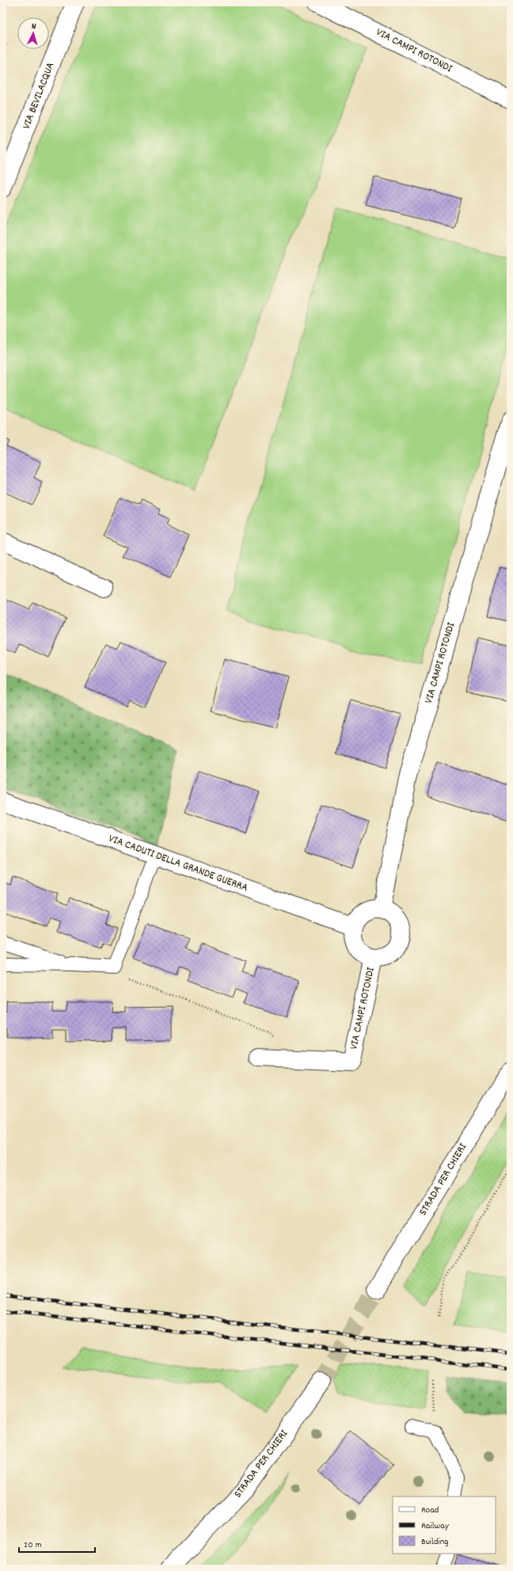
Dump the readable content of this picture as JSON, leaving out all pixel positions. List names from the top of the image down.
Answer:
{
  "streets": {
    "street": [
      "VIA CAMPI ROTONDI",
      "VIA BEVILACQUA",
      "VIA CADUTI DELLA GRANDE GUERRA",
      "STRADA PER CHIERI"
    ]
  },
  "crossings": [
    ["VIA CAMPI ROTONDI", "VIA CADUTI DELLA GRANDE GUERRA"]
  ],
  "legend": ["Road", "Railway", "Building"],
  "scale_bar": "20 m",
  "north": "top"
}
